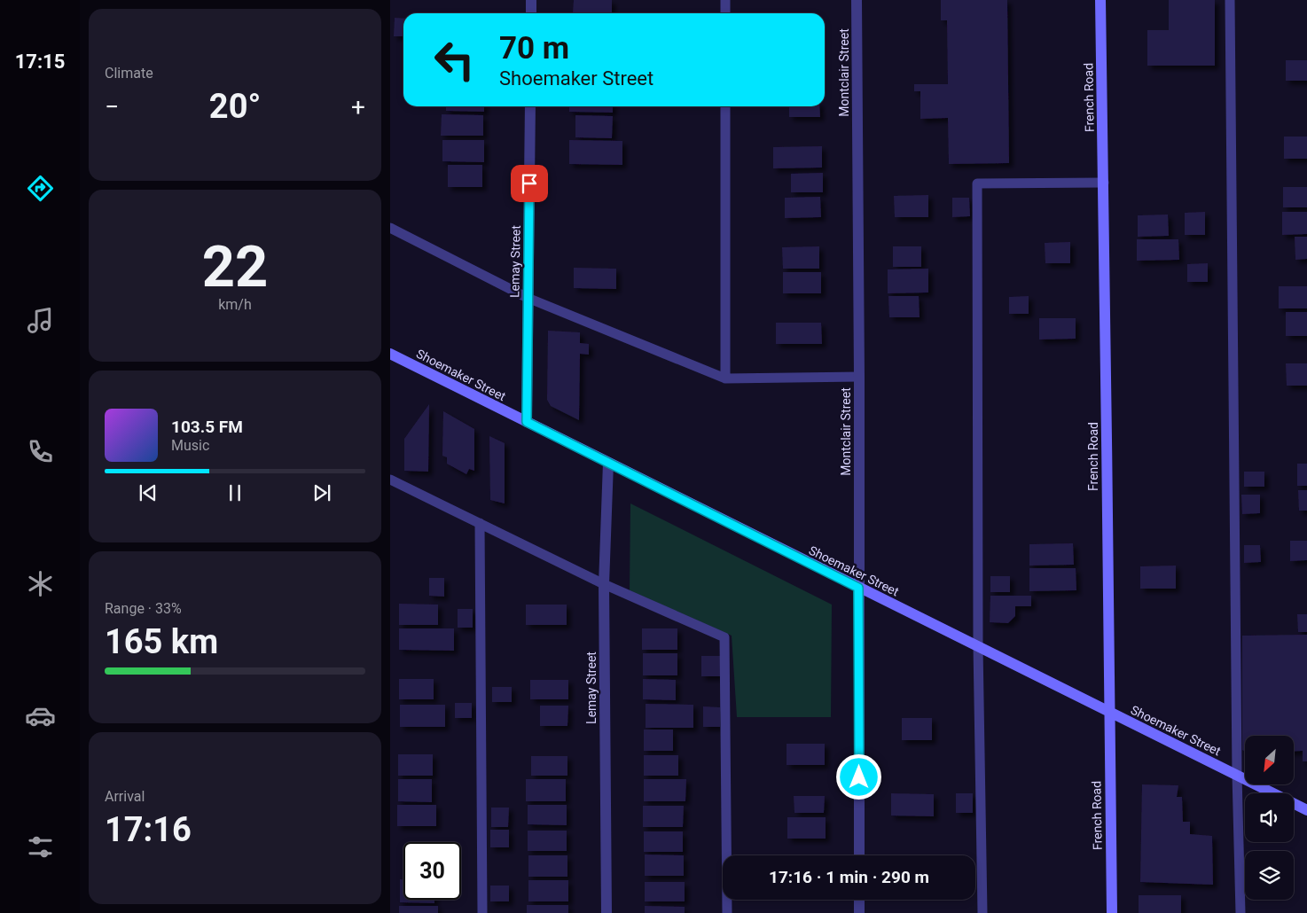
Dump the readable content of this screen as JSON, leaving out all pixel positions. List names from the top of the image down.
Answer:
{
  "streets": {
    "street": [
      "Montclair Street",
      "French Road",
      "Lemay Street",
      "Shoemaker Street"
    ]
  },
  "crossings": [
    ["Montclair Street", "Shoemaker Street"],
    ["French Road", "Shoemaker Street"],
    ["Lemay Street", "Shoemaker Street"]
  ],
  "north": "bottom left",
  "page": {
    "tabs": "17:15",
    "tile": [
      "Climate",
      ["22", "km/h"],
      ["Range · 33%", "165 km"],
      ["Arrival", "17:16"]
    ],
    "turn": ["70 m", "Shoemaker Street"],
    "heat": ["−", "20°", "+"],
    "song": ["103.5 FM", "Music"],
    "limit": "30",
    "trip": "17:16 · 1 min · 290 m"
  }
}
